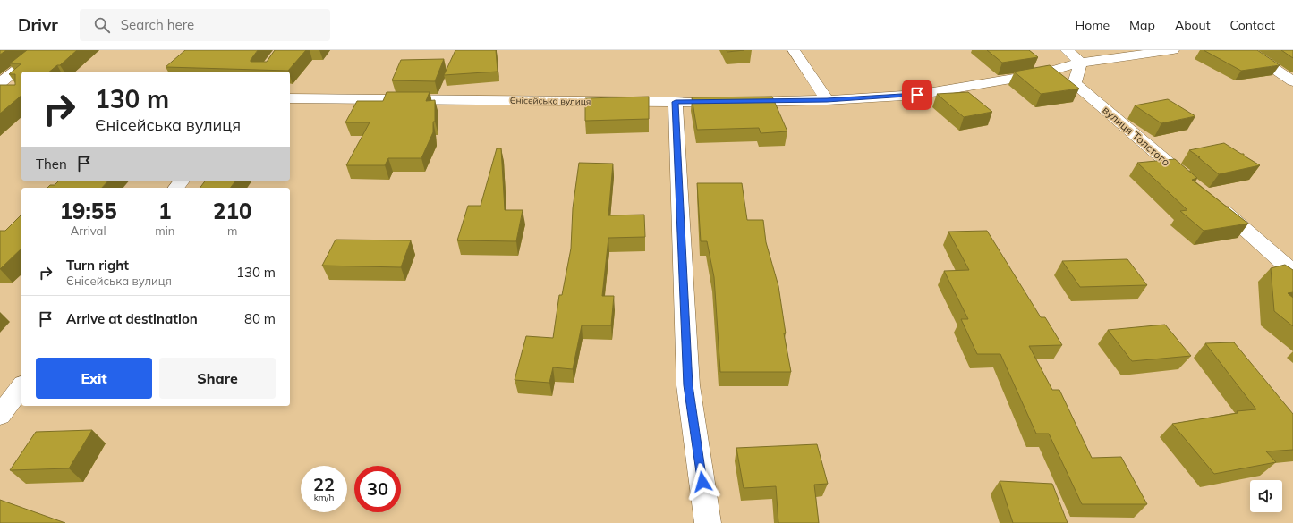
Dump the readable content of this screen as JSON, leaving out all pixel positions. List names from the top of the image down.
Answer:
{
  "streets": {
    "street": ["Єнісейська вулиця", "вулиця Толстого"]
  },
  "crossings": [
    ["Єнісейська вулиця", "вулиця Толстого"]
  ],
  "page": {
    "header": "Drivr",
    "search": "Search here",
    "nav": [
      "Home",
      "Map",
      "About",
      "Contact"
    ],
    "turn": ["130 m", "Єнісейська вулиця"],
    "then": "Then",
    "eta": [
      "19:55",
      "Arrival",
      "1",
      "min",
      "210",
      "m"
    ],
    "list": [
      {
        "name": "Turn right",
        "note": "Єнісейська вулиця",
        "value": "130 m"
      },
      {
        "name": "Arrive at destination",
        "value": "80 m"
      }
    ],
    "buttons": ["Exit", "Share"],
    "speed": "22 km/h",
    "limit": "30"
  }
}
